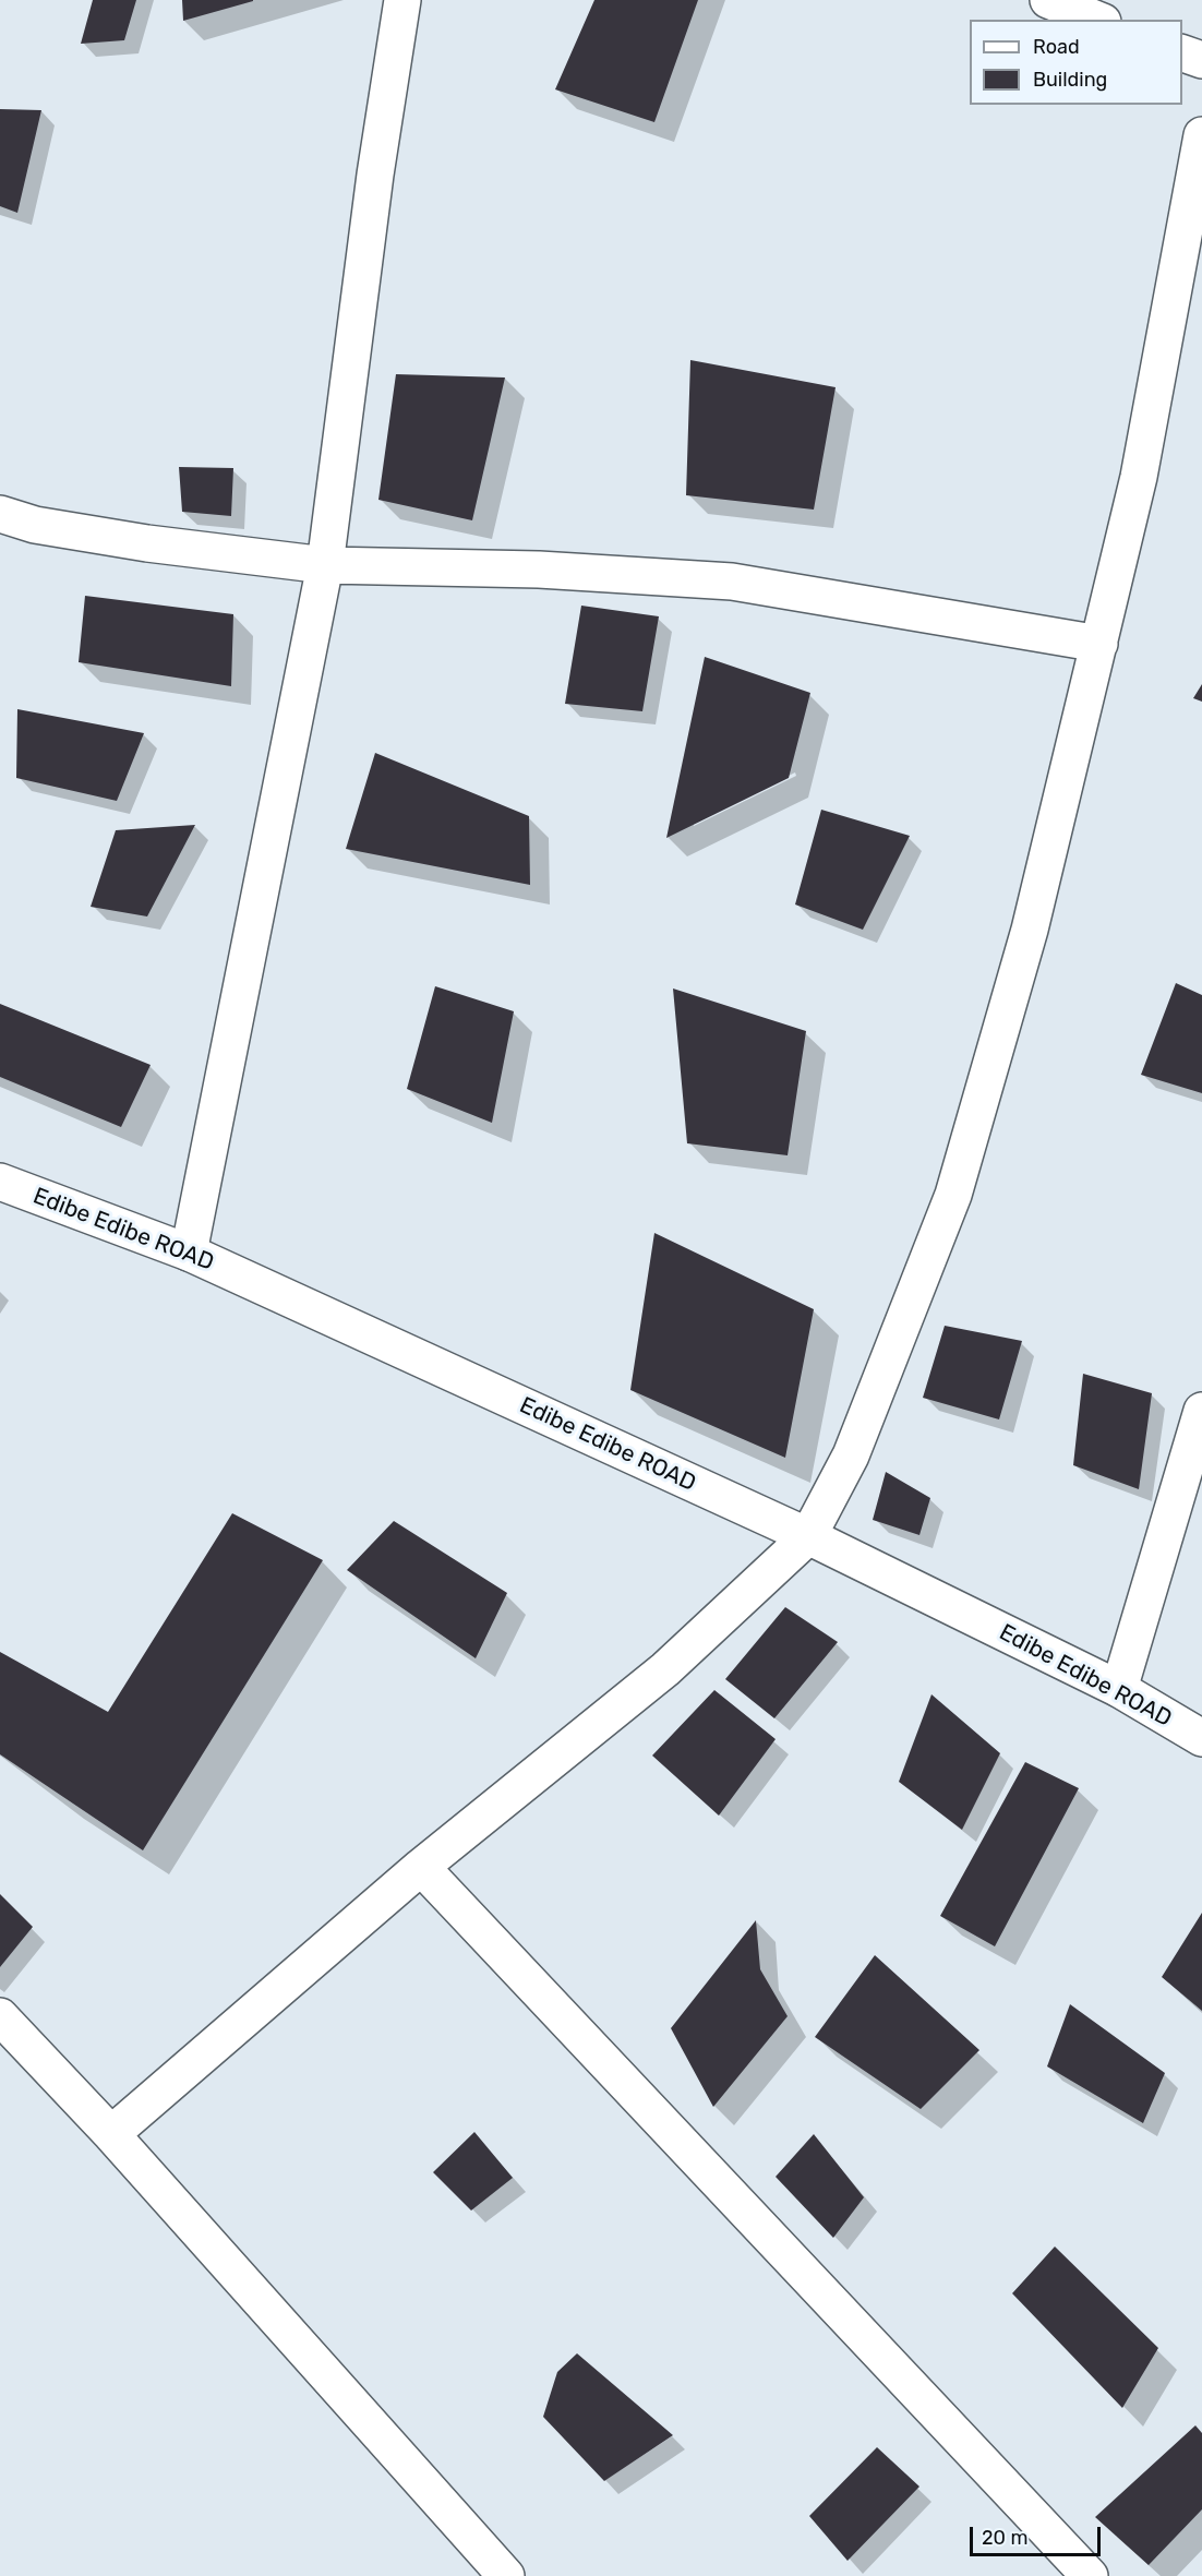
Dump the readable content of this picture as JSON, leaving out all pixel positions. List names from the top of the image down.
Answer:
{
  "streets": {
    "street": ["Edibe Edibe ROAD"]
  },
  "legend": ["Road", "Building"],
  "scale_bar": "20 m"
}
